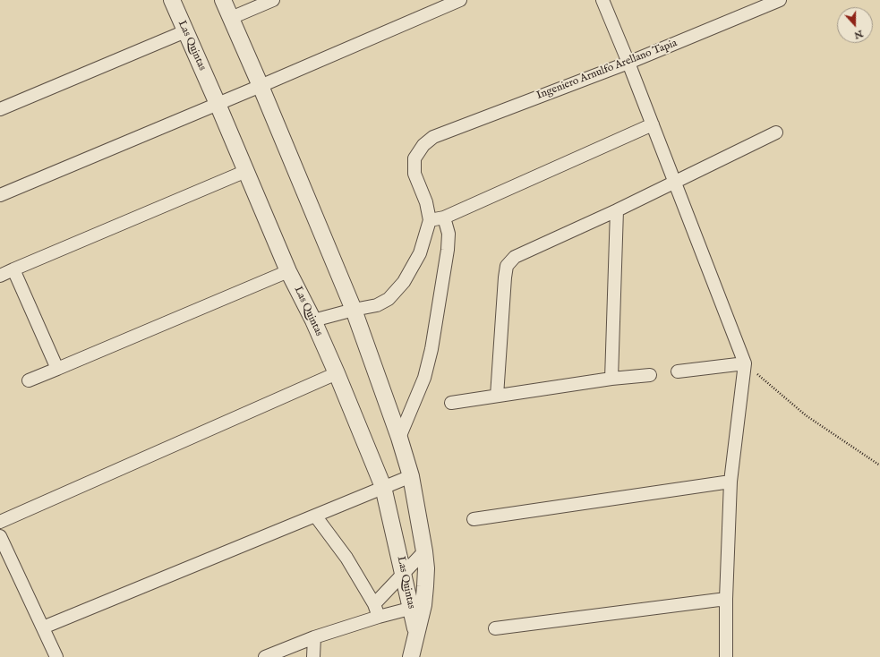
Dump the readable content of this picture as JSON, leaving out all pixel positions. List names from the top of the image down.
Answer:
{
  "streets": {
    "street": ["Las Quintas", "Ingeniero Arnulfo Arellano Tapia"]
  },
  "north": "bottom"
}
